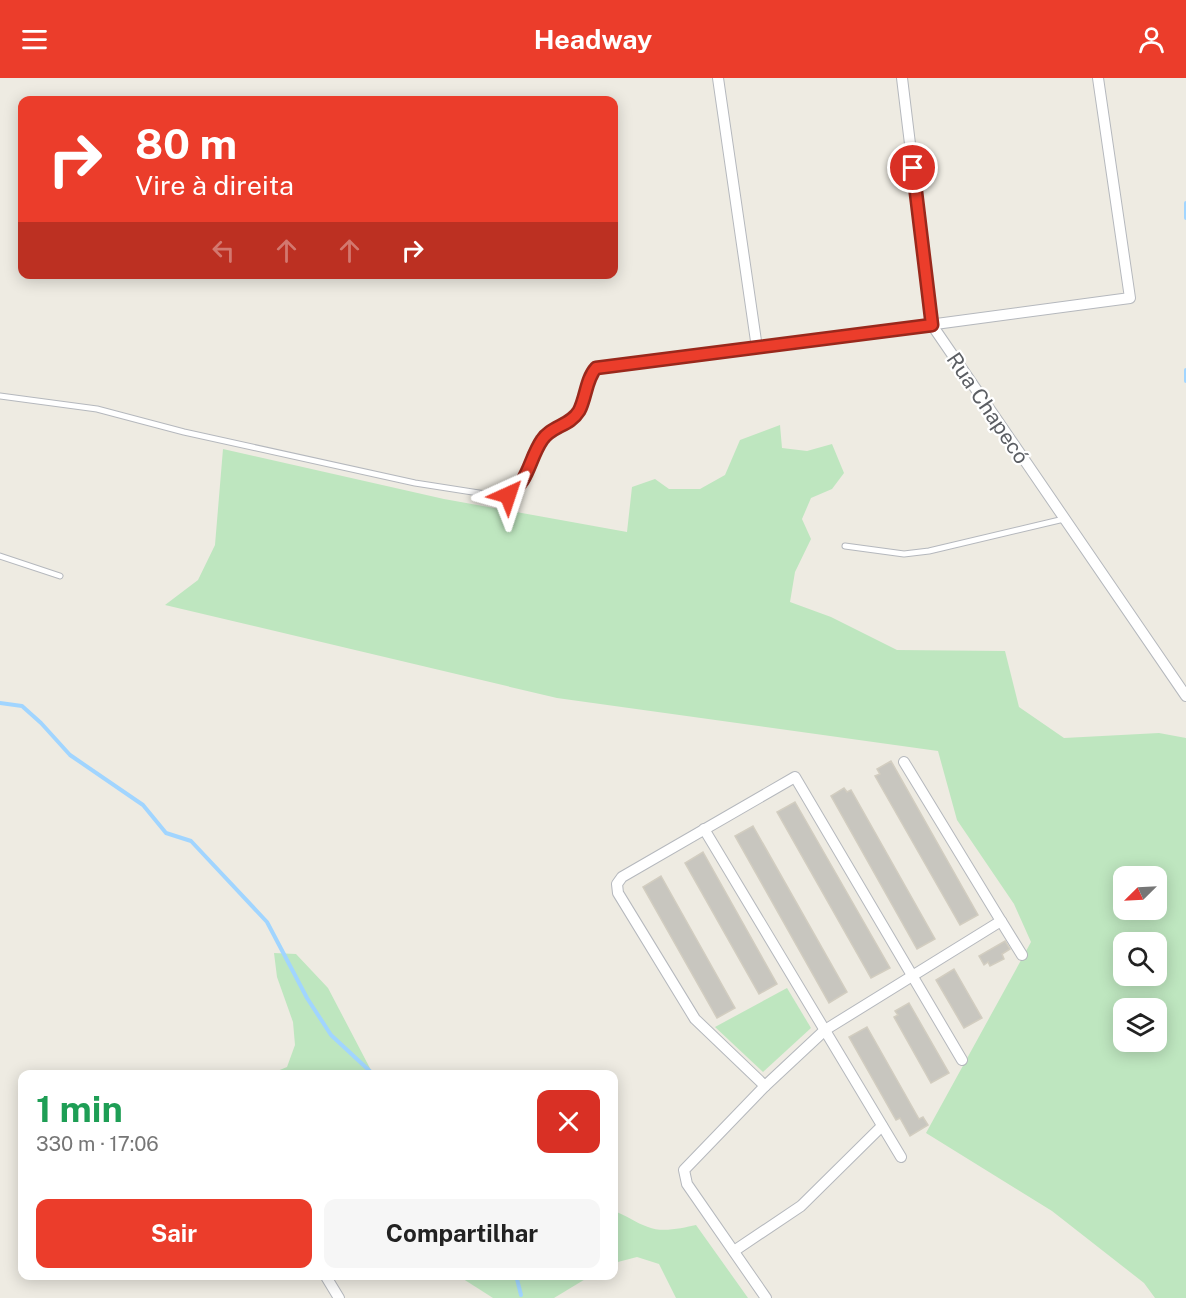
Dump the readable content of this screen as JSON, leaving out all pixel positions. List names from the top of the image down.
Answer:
{
  "streets": {
    "street": ["Rua Chapecó"]
  },
  "north": "bottom left",
  "page": {
    "header": "Headway",
    "turn": ["80 m", "Vire à direita"],
    "heading": ["1 min", "330 m · 17:06"],
    "buttons": ["Sair", "Compartilhar"]
  }
}
